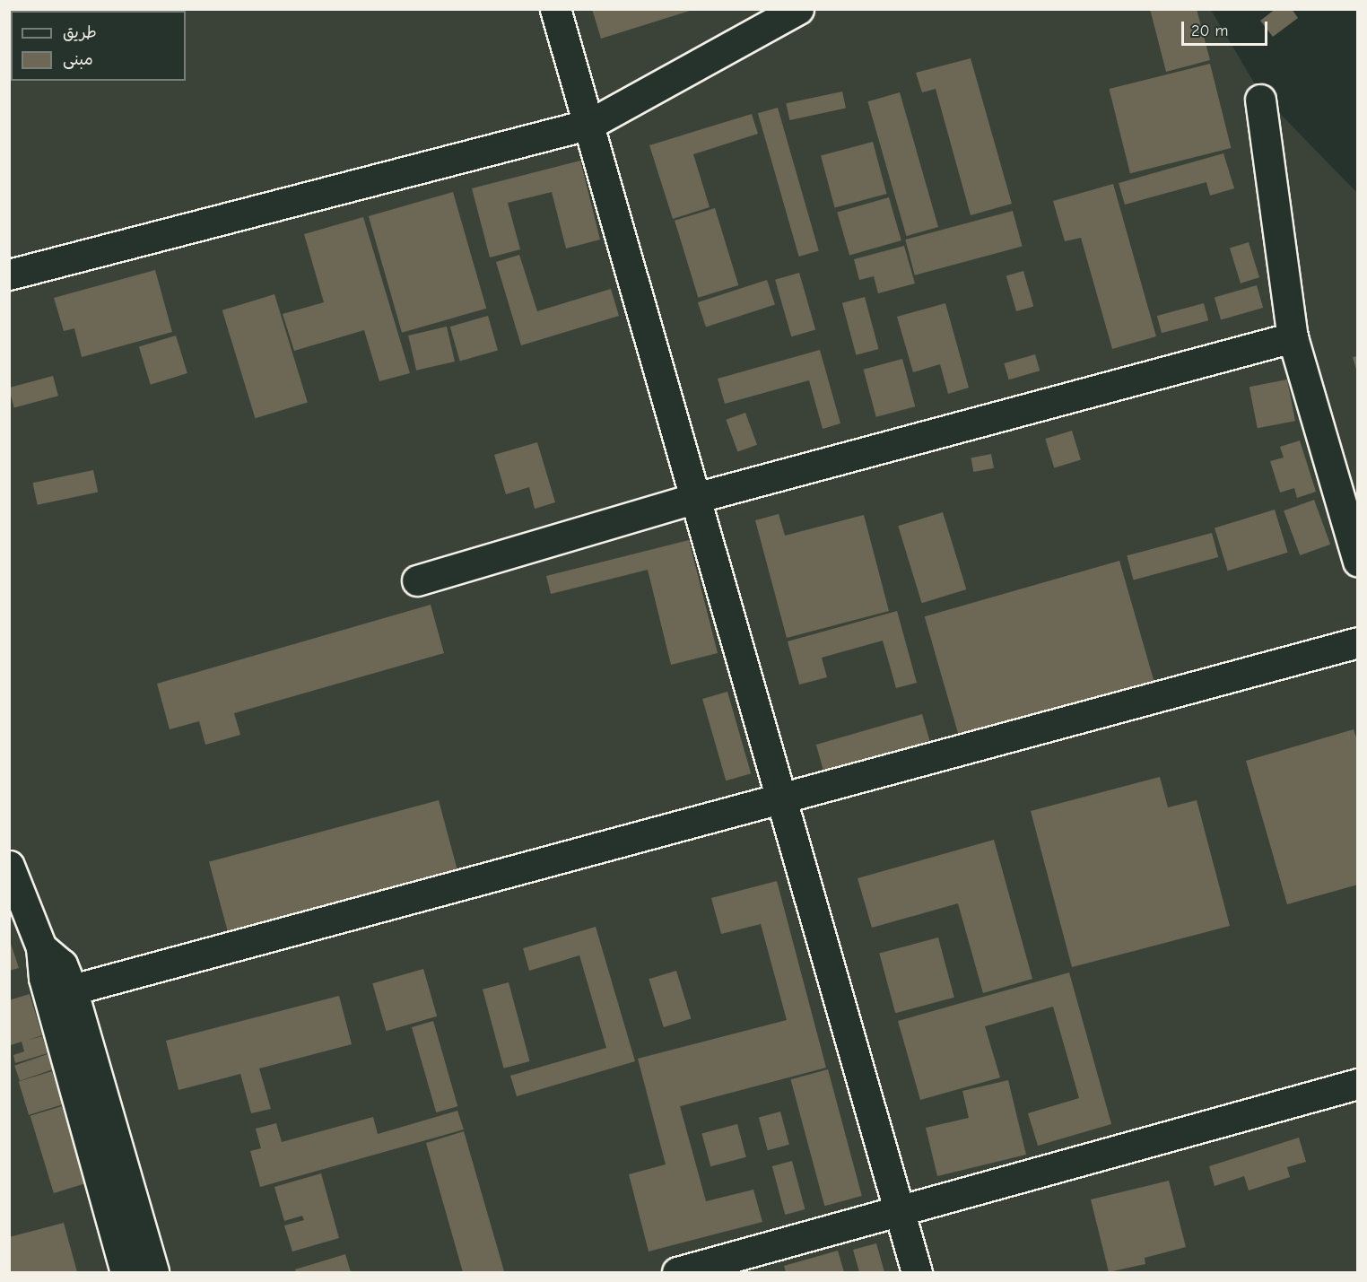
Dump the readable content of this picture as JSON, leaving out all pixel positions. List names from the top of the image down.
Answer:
{
  "legend": ["طريق", "مبنى"],
  "scale_bar": "20 m"
}
